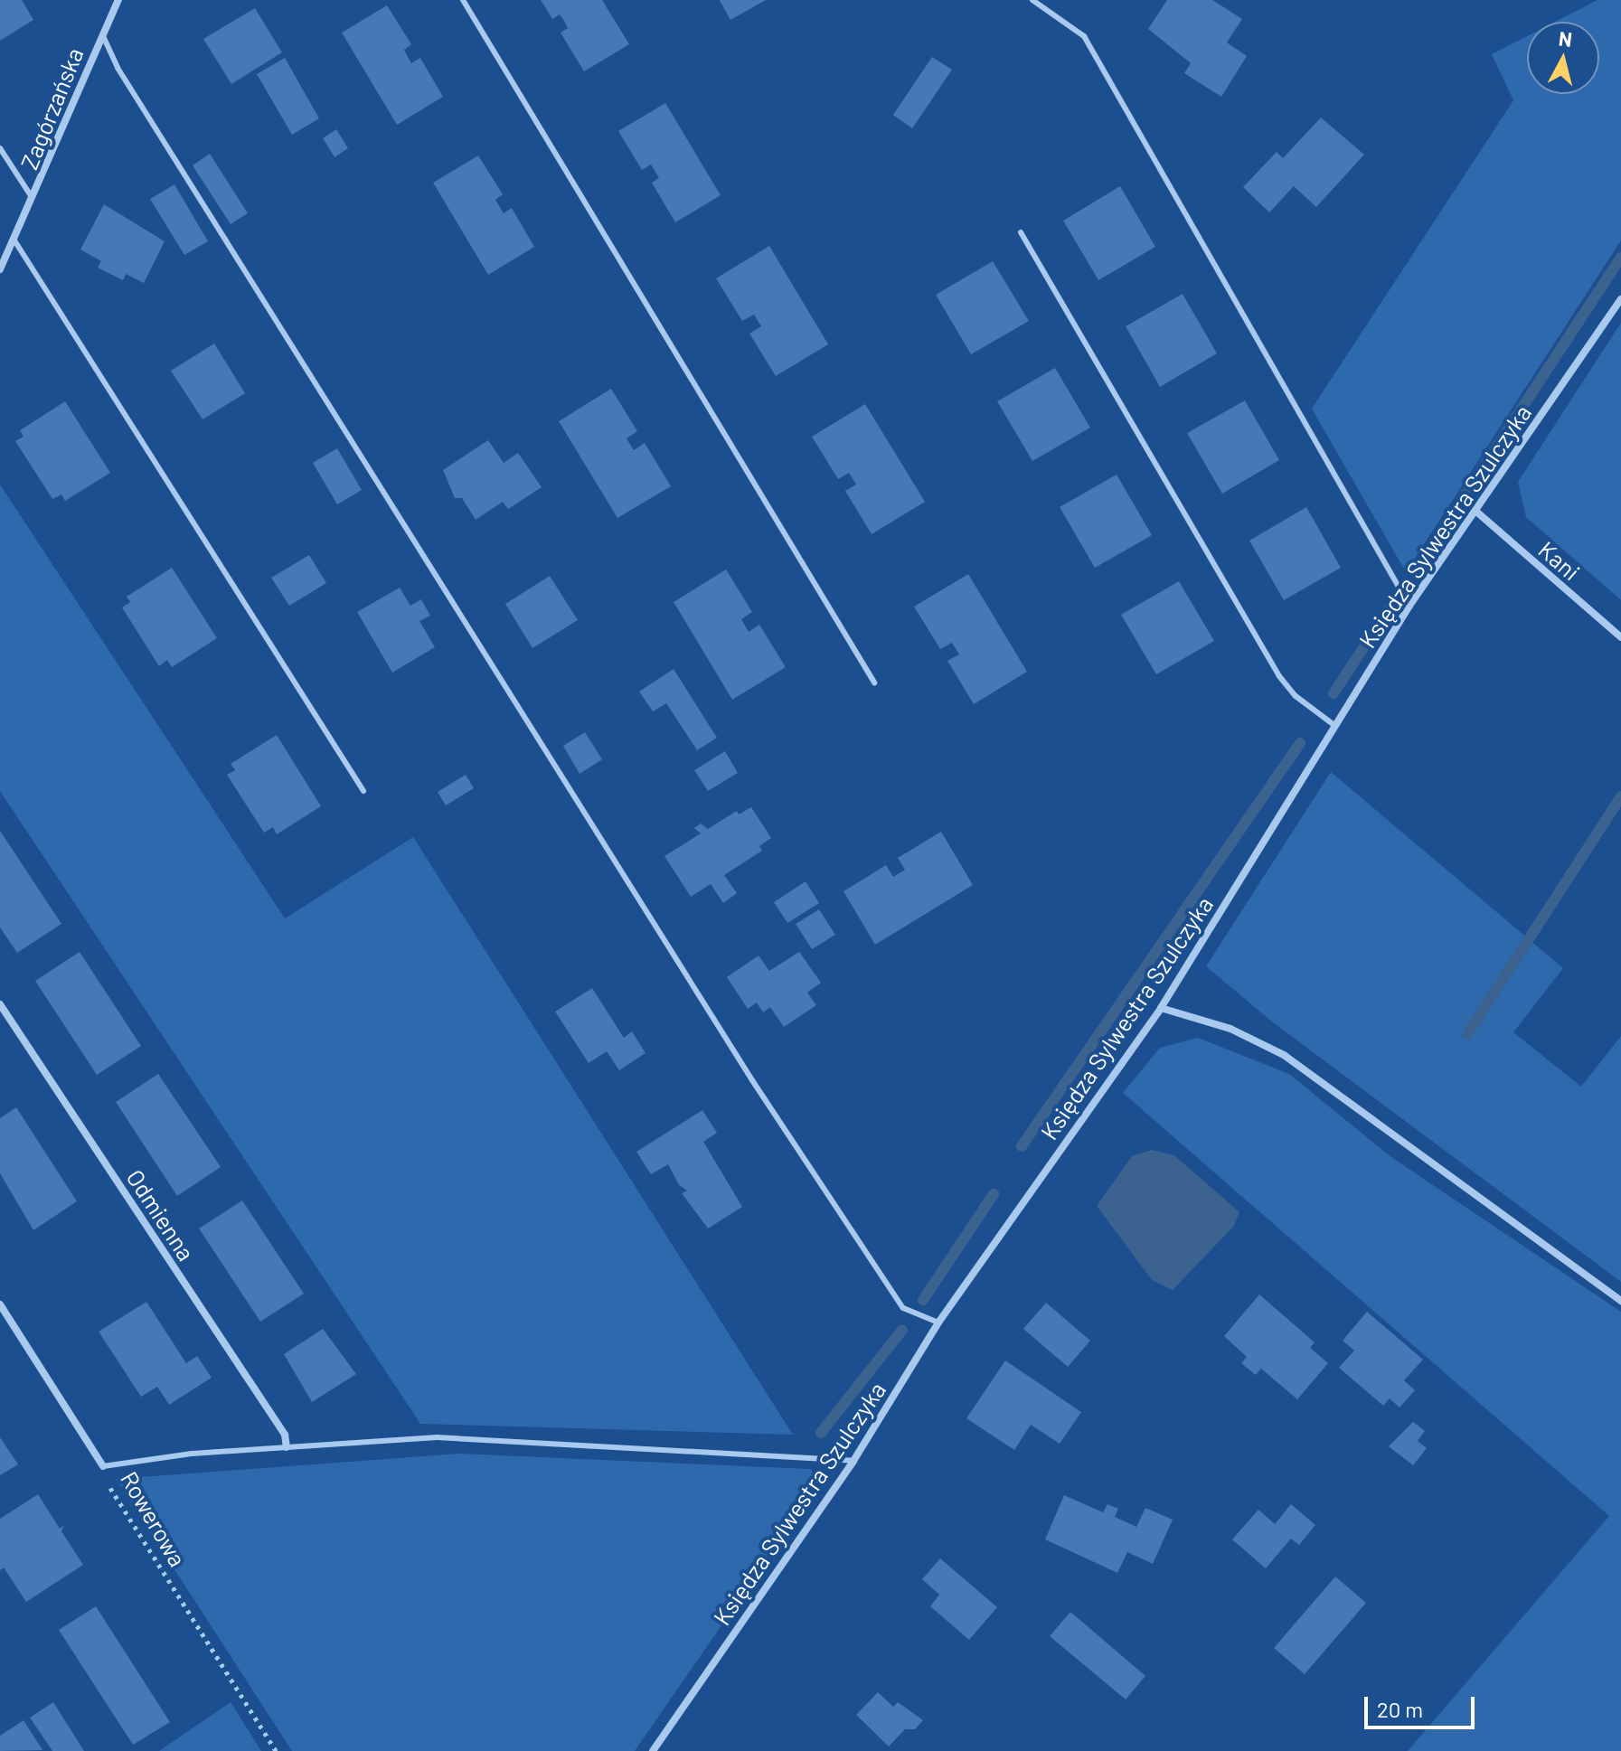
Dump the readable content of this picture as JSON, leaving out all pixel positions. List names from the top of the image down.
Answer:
{
  "streets": {
    "street": [
      "Zagórzańska",
      "Księdza Sylwestra Szulczyka",
      "Kani",
      "Odmienna",
      "Rowerowa"
    ]
  },
  "crossings": [
    ["Księdza Sylwestra Szulczyka", "Kani"]
  ],
  "scale_bar": "20 m",
  "north": "top"
}
